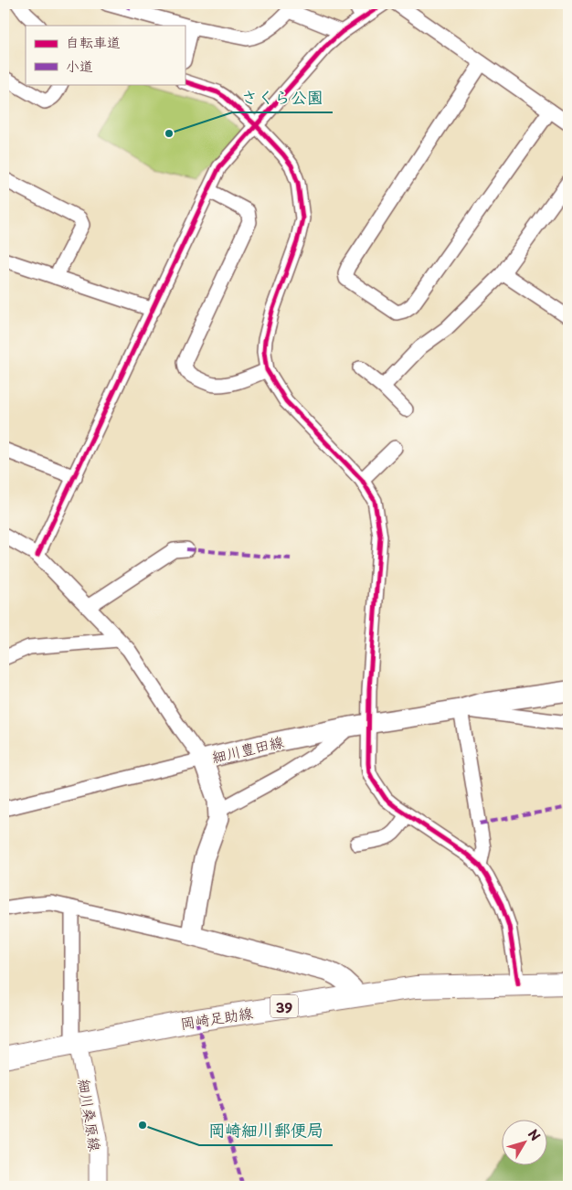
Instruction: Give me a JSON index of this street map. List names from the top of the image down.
{
  "streets": {
    "main road": ["細川豊田線", "39", "岡崎足助線"],
    "street": ["細川桑原線"]
  },
  "crossings": [
    ["岡崎足助線", "細川桑原線"]
  ],
  "places": ["さくら公園", "岡崎細川郵便局"],
  "legend": ["自転車道", "小道"],
  "north": "top right"
}
